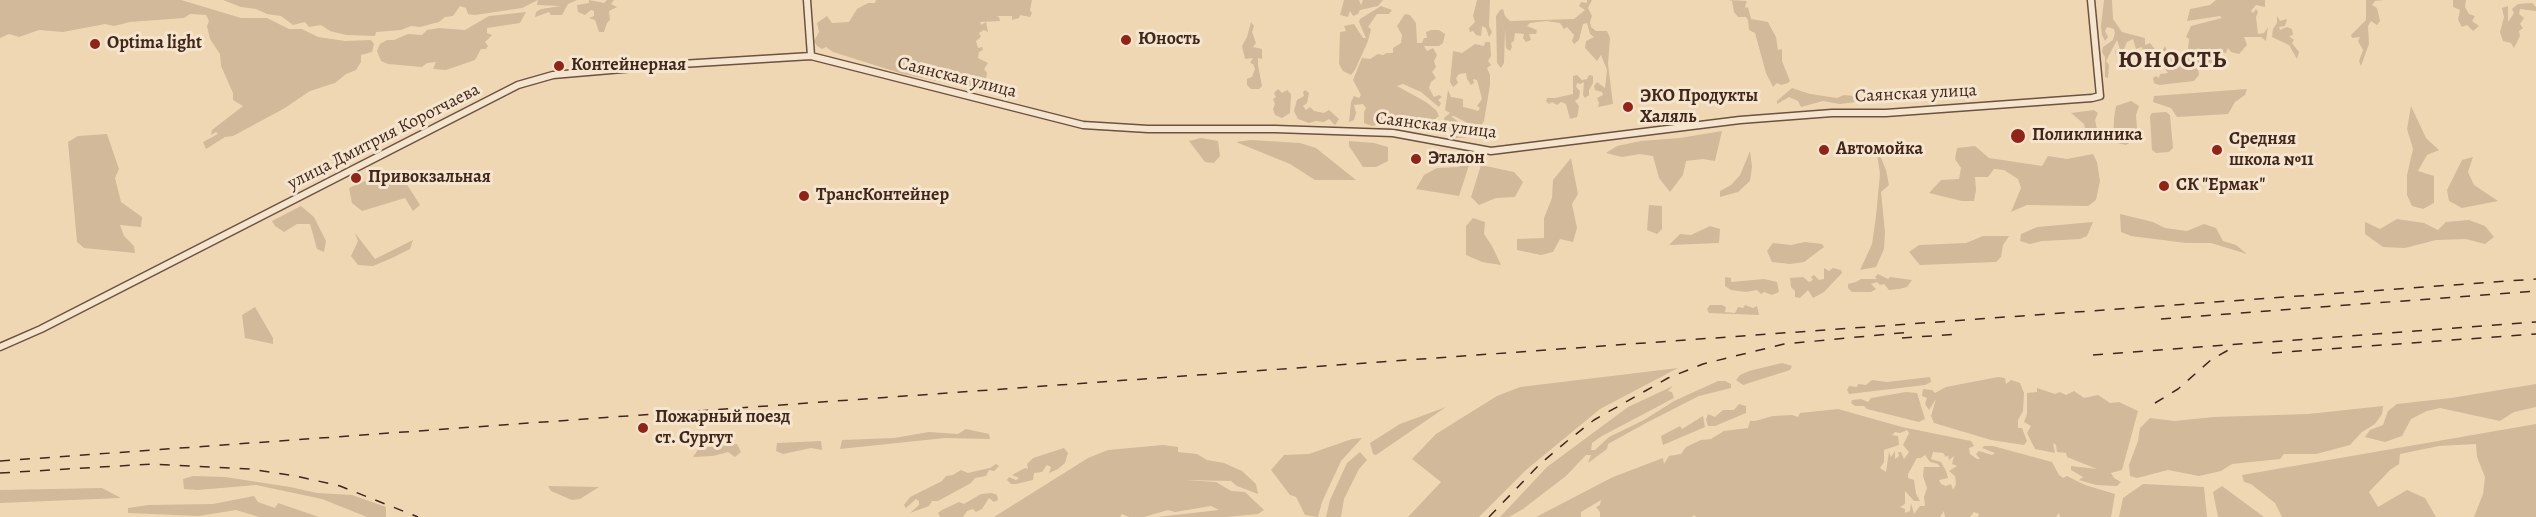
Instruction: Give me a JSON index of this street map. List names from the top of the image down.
{
  "streets": {
    "street": ["Саянская улица", "улица Дмитрия Коротчаева"]
  },
  "crossings": [
    ["Саянская улица", "улица Дмитрия Коротчаева"]
  ],
  "districts": ["ЮНОСТЬ"],
  "places": [
    "Юность",
    "Optima light",
    "Контейнерная",
    "ЭКО Продукты Халяль",
    "Поликлиника",
    "Автомойка",
    "Средняя школа №11",
    "Эталон",
    "Привокзальная",
    "СК \"Ермак\"",
    "ТрансКонтейнер",
    "Пожарный поезд ст. Сургут"
  ]
}
